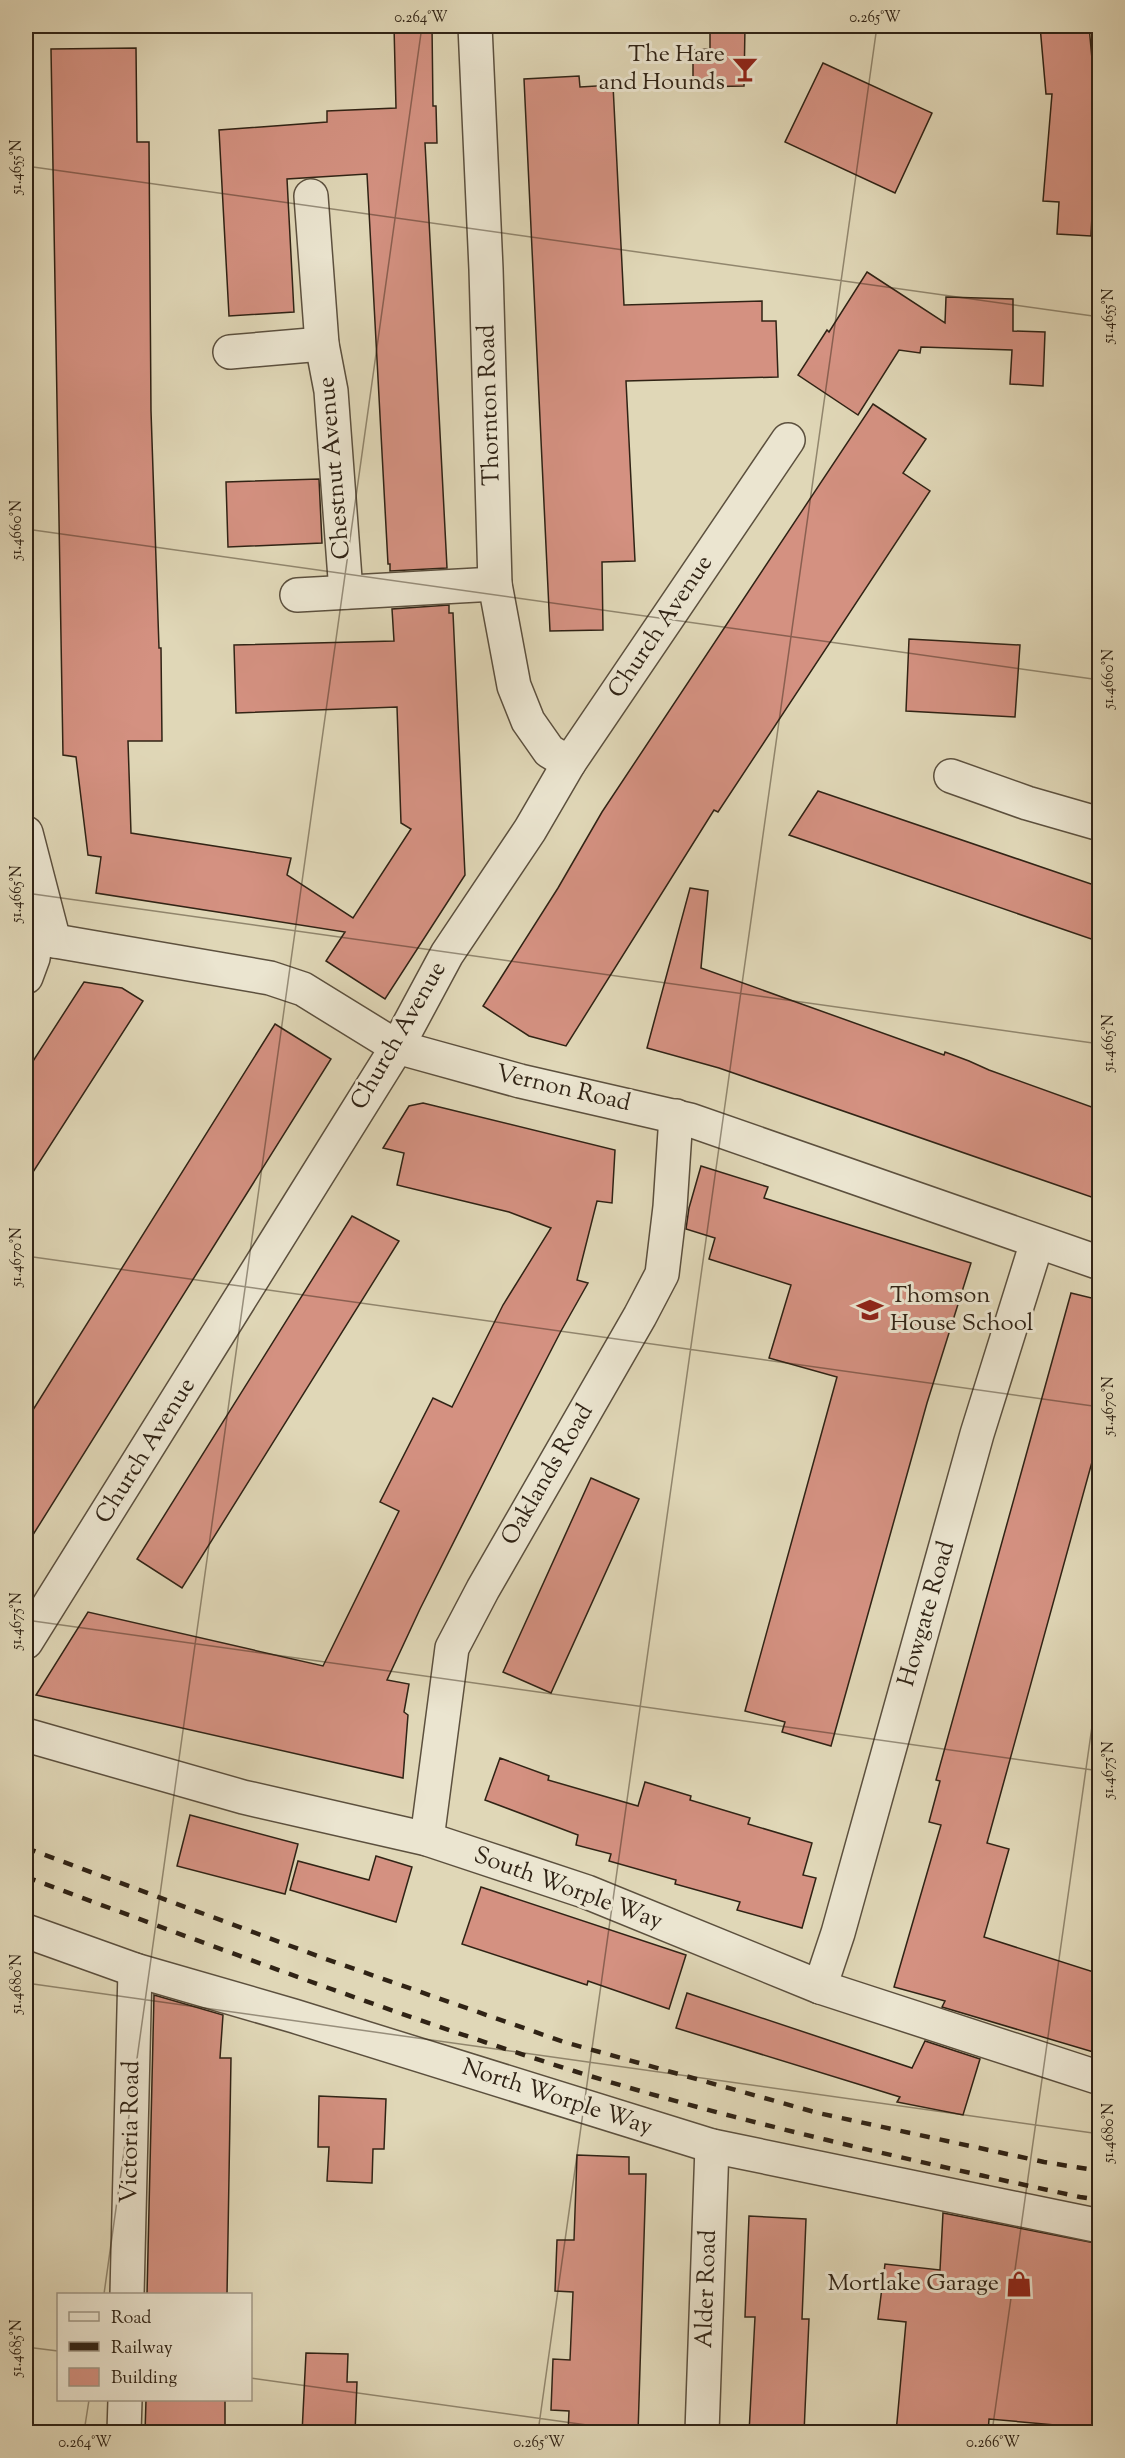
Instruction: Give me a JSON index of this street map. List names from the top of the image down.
{
  "streets": {
    "street": [
      "Thornton Road",
      "Chestnut Avenue",
      "Church Avenue",
      "Vernon Road",
      "Oaklands Road",
      "Howgate Road",
      "South Worple Way",
      "North Worple Way",
      "Victoria Road",
      "Alder Road"
    ]
  },
  "crossings": [
    ["Thornton Road", "Chestnut Avenue"],
    ["Thornton Road", "Church Avenue"],
    ["Church Avenue", "Vernon Road"],
    ["Vernon Road", "Oaklands Road"],
    ["Vernon Road", "Howgate Road"],
    ["Oaklands Road", "South Worple Way"],
    ["Howgate Road", "South Worple Way"],
    ["North Worple Way", "Victoria Road"],
    ["North Worple Way", "Alder Road"]
  ],
  "places": {
    "bar": ["The Hare and Hounds"],
    "school or university": ["Thomson House School"],
    "shop": ["Mortlake Garage"]
  },
  "legend": ["Road", "Railway", "Building"],
  "coordinates": [
    "0.264°W",
    "0.265°W",
    "51.4655°N",
    "51.4660°N",
    "51.4665°N",
    "51.4670°N",
    "51.4675°N",
    "51.4680°N",
    "51.4685°N",
    "0.266°W"
  ]
}
